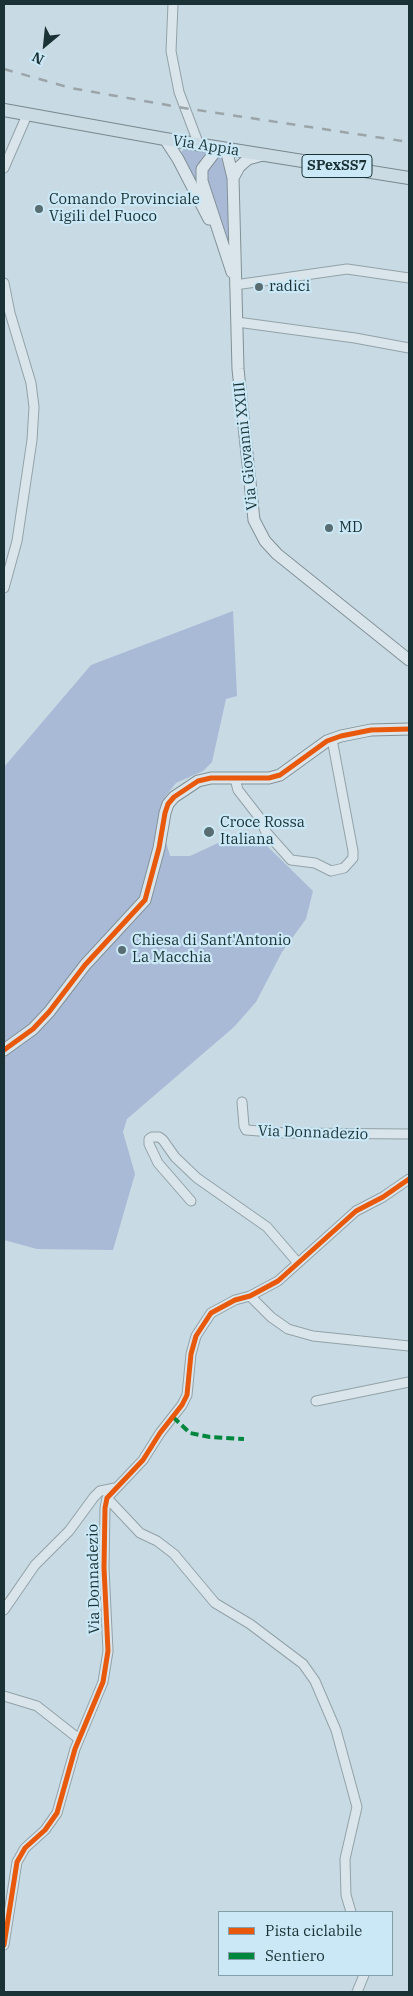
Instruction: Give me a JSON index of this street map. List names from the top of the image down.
{
  "streets": {
    "main road": ["Via Appia", "SPexSS7", "Via Giovanni XXIII"],
    "street": ["Via Donnadezio"]
  },
  "crossings": [
    ["Via Appia", "Via Giovanni XXIII"]
  ],
  "places": [
    "Comando Provinciale Vigili del Fuoco",
    "radici",
    "MD",
    "Croce Rossa Italiana",
    "Chiesa di Sant'Antonio La Macchia"
  ],
  "legend": ["Pista ciclabile", "Sentiero"],
  "north": "bottom left"
}
